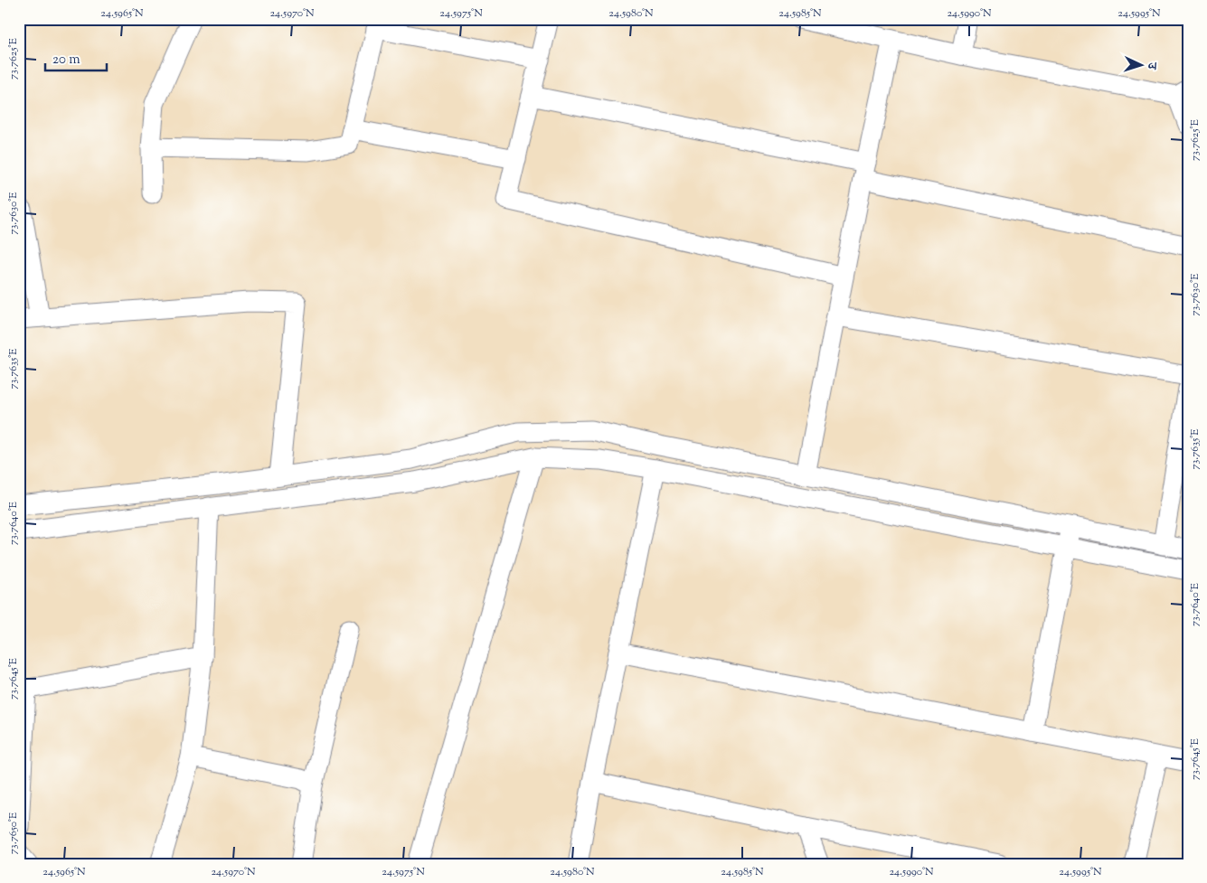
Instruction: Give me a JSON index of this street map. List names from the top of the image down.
{
  "scale_bar": "20 m",
  "north": "right",
  "coordinates": [
    "24.5965°N",
    "24.5970°N",
    "24.5975°N",
    "24.5980°N",
    "24.5985°N",
    "24.5990°N",
    "24.5995°N",
    "73.7625°E",
    "73.7630°E",
    "73.7635°E",
    "73.7640°E",
    "73.7645°E",
    "73.7650°E"
  ]
}
